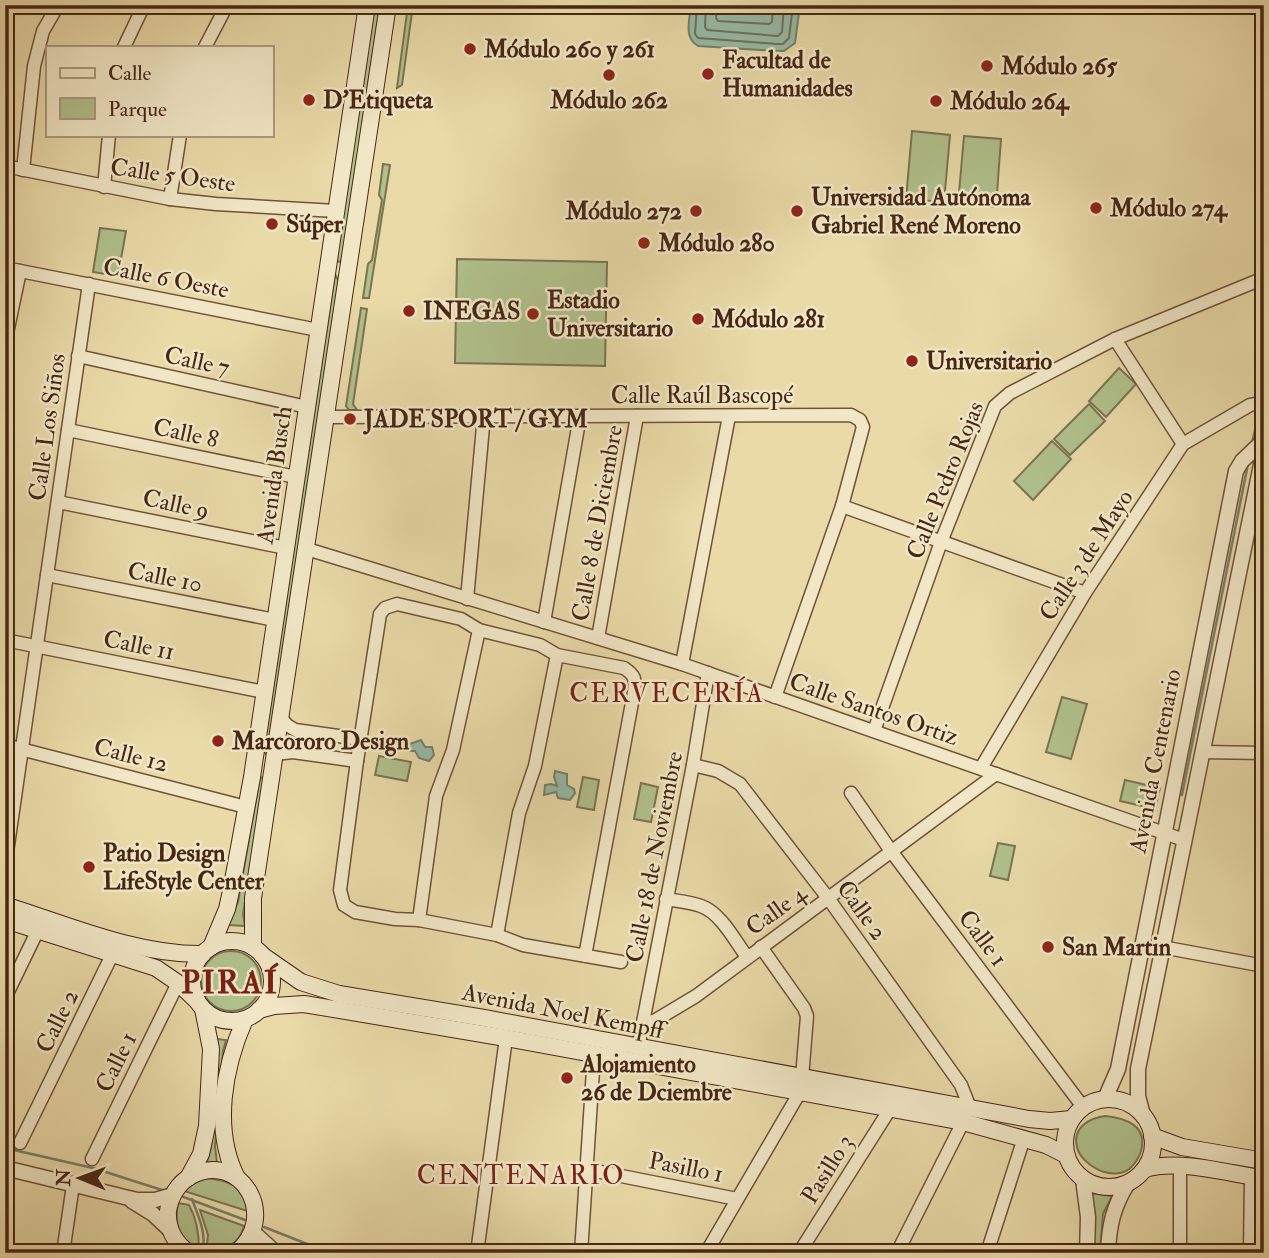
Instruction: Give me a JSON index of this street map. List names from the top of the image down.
{
  "streets": {
    "main road": ["Avenida Busch", "Avenida Noel Kempff"],
    "street": [
      "Calle 5 Oeste",
      "Calle 6 Oeste",
      "Calle 7",
      "Calle Raúl Bascopé",
      "Calle Los Siños",
      "Calle 8",
      "Calle Pedro Rojas",
      "Calle 9",
      "Calle 8 de Diciembre",
      "Calle 3 de Mayo",
      "Calle 10",
      "Calle 11",
      "Calle Santos Ortiz",
      "Calle 12",
      "Avenida Centenario",
      "Calle 18 de Noviembre",
      "Calle 4",
      "Calle 2",
      "Calle 1",
      "Pasillo 1",
      "Pasillo 3"
    ]
  },
  "crossings": [
    ["Calle 5 Oeste", "Avenida Busch"],
    ["Calle 6 Oeste", "Calle Los Siños"],
    ["Calle 6 Oeste", "Avenida Busch"],
    ["Calle 7", "Calle Los Siños"],
    ["Calle 7", "Avenida Busch"],
    ["Calle Raúl Bascopé", "Avenida Busch"],
    ["Calle Raúl Bascopé", "Calle 8 de Diciembre"],
    ["Calle Los Siños", "Calle 8"],
    ["Calle Los Siños", "Calle 9"],
    ["Calle Los Siños", "Calle 10"],
    ["Calle Los Siños", "Calle 11"],
    ["Calle Los Siños", "Calle 12"],
    ["Calle 8", "Avenida Busch"],
    ["Avenida Busch", "Calle 9"],
    ["Avenida Busch", "Calle 10"],
    ["Avenida Busch", "Calle 11"],
    ["Avenida Busch", "Calle Santos Ortiz"],
    ["Avenida Busch", "Calle 12"],
    ["Avenida Busch", "Avenida Noel Kempff"],
    ["Calle Pedro Rojas", "Calle Santos Ortiz"],
    ["Calle 8 de Diciembre", "Calle Santos Ortiz"],
    ["Calle 3 de Mayo", "Calle Santos Ortiz"],
    ["Calle Santos Ortiz", "Avenida Centenario"],
    ["Calle Santos Ortiz", "Calle 18 de Noviembre"],
    ["Calle Santos Ortiz", "Calle 4"],
    ["Avenida Centenario", "Calle 1"],
    ["Avenida Centenario", "Avenida Noel Kempff"],
    ["Calle 18 de Noviembre", "Calle 4"],
    ["Calle 18 de Noviembre", "Calle 2"],
    ["Calle 18 de Noviembre", "Avenida Noel Kempff"],
    ["Calle 4", "Calle 2"],
    ["Calle 4", "Calle 1"],
    ["Calle 2", "Avenida Noel Kempff"],
    ["Calle 1", "Avenida Noel Kempff"],
    ["Avenida Noel Kempff", "Pasillo 3"]
  ],
  "districts": ["CERVECERÍA", "PIRAÍ", "CENTENARIO"],
  "places": [
    "Módulo 260 y 261",
    "Módulo 265",
    "Facultad de Humanidades",
    "Módulo 262",
    "D'Etiqueta",
    "Módulo 264",
    "Módulo 274",
    "Módulo 272",
    "Universidad Autónoma Gabriel René Moreno",
    "Súper",
    "Módulo 280",
    "INEGAS",
    "Estadio Universitario",
    "Módulo 281",
    "Universitario",
    "JADE SPORT / GYM",
    "Marcororo Design",
    "Patio Design LifeStyle Center",
    "San Martin",
    "Alojamiento 26 de Dciembre"
  ],
  "legend": ["Calle", "Parque"],
  "north": "left"
}
